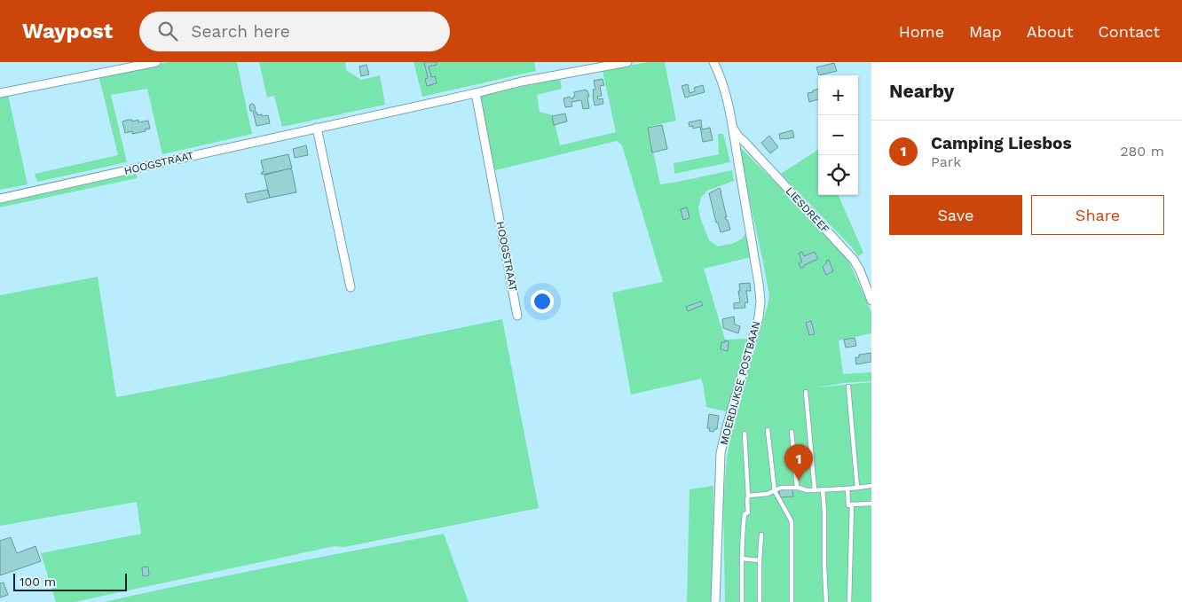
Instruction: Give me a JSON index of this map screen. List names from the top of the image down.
{
  "streets": {
    "street": ["HOOGSTRAAT", "LIESDREEF", "MOERDIJKSE POSTBAAN"]
  },
  "crossings": [
    ["LIESDREEF", "MOERDIJKSE POSTBAAN"]
  ],
  "scale_bar": "100 m",
  "page": {
    "header": "Waypost",
    "search": "Search here",
    "nav": [
      "Home",
      "Map",
      "About",
      "Contact"
    ],
    "heading": "Nearby",
    "map_buttons": ["+", "−"],
    "list": [
      {
        "mark": "1",
        "name": "Camping Liesbos",
        "note": "Park",
        "value": "280 m"
      }
    ],
    "buttons": ["Save", "Share"],
    "pins": "1",
    "scale": "100 m"
  }
}
